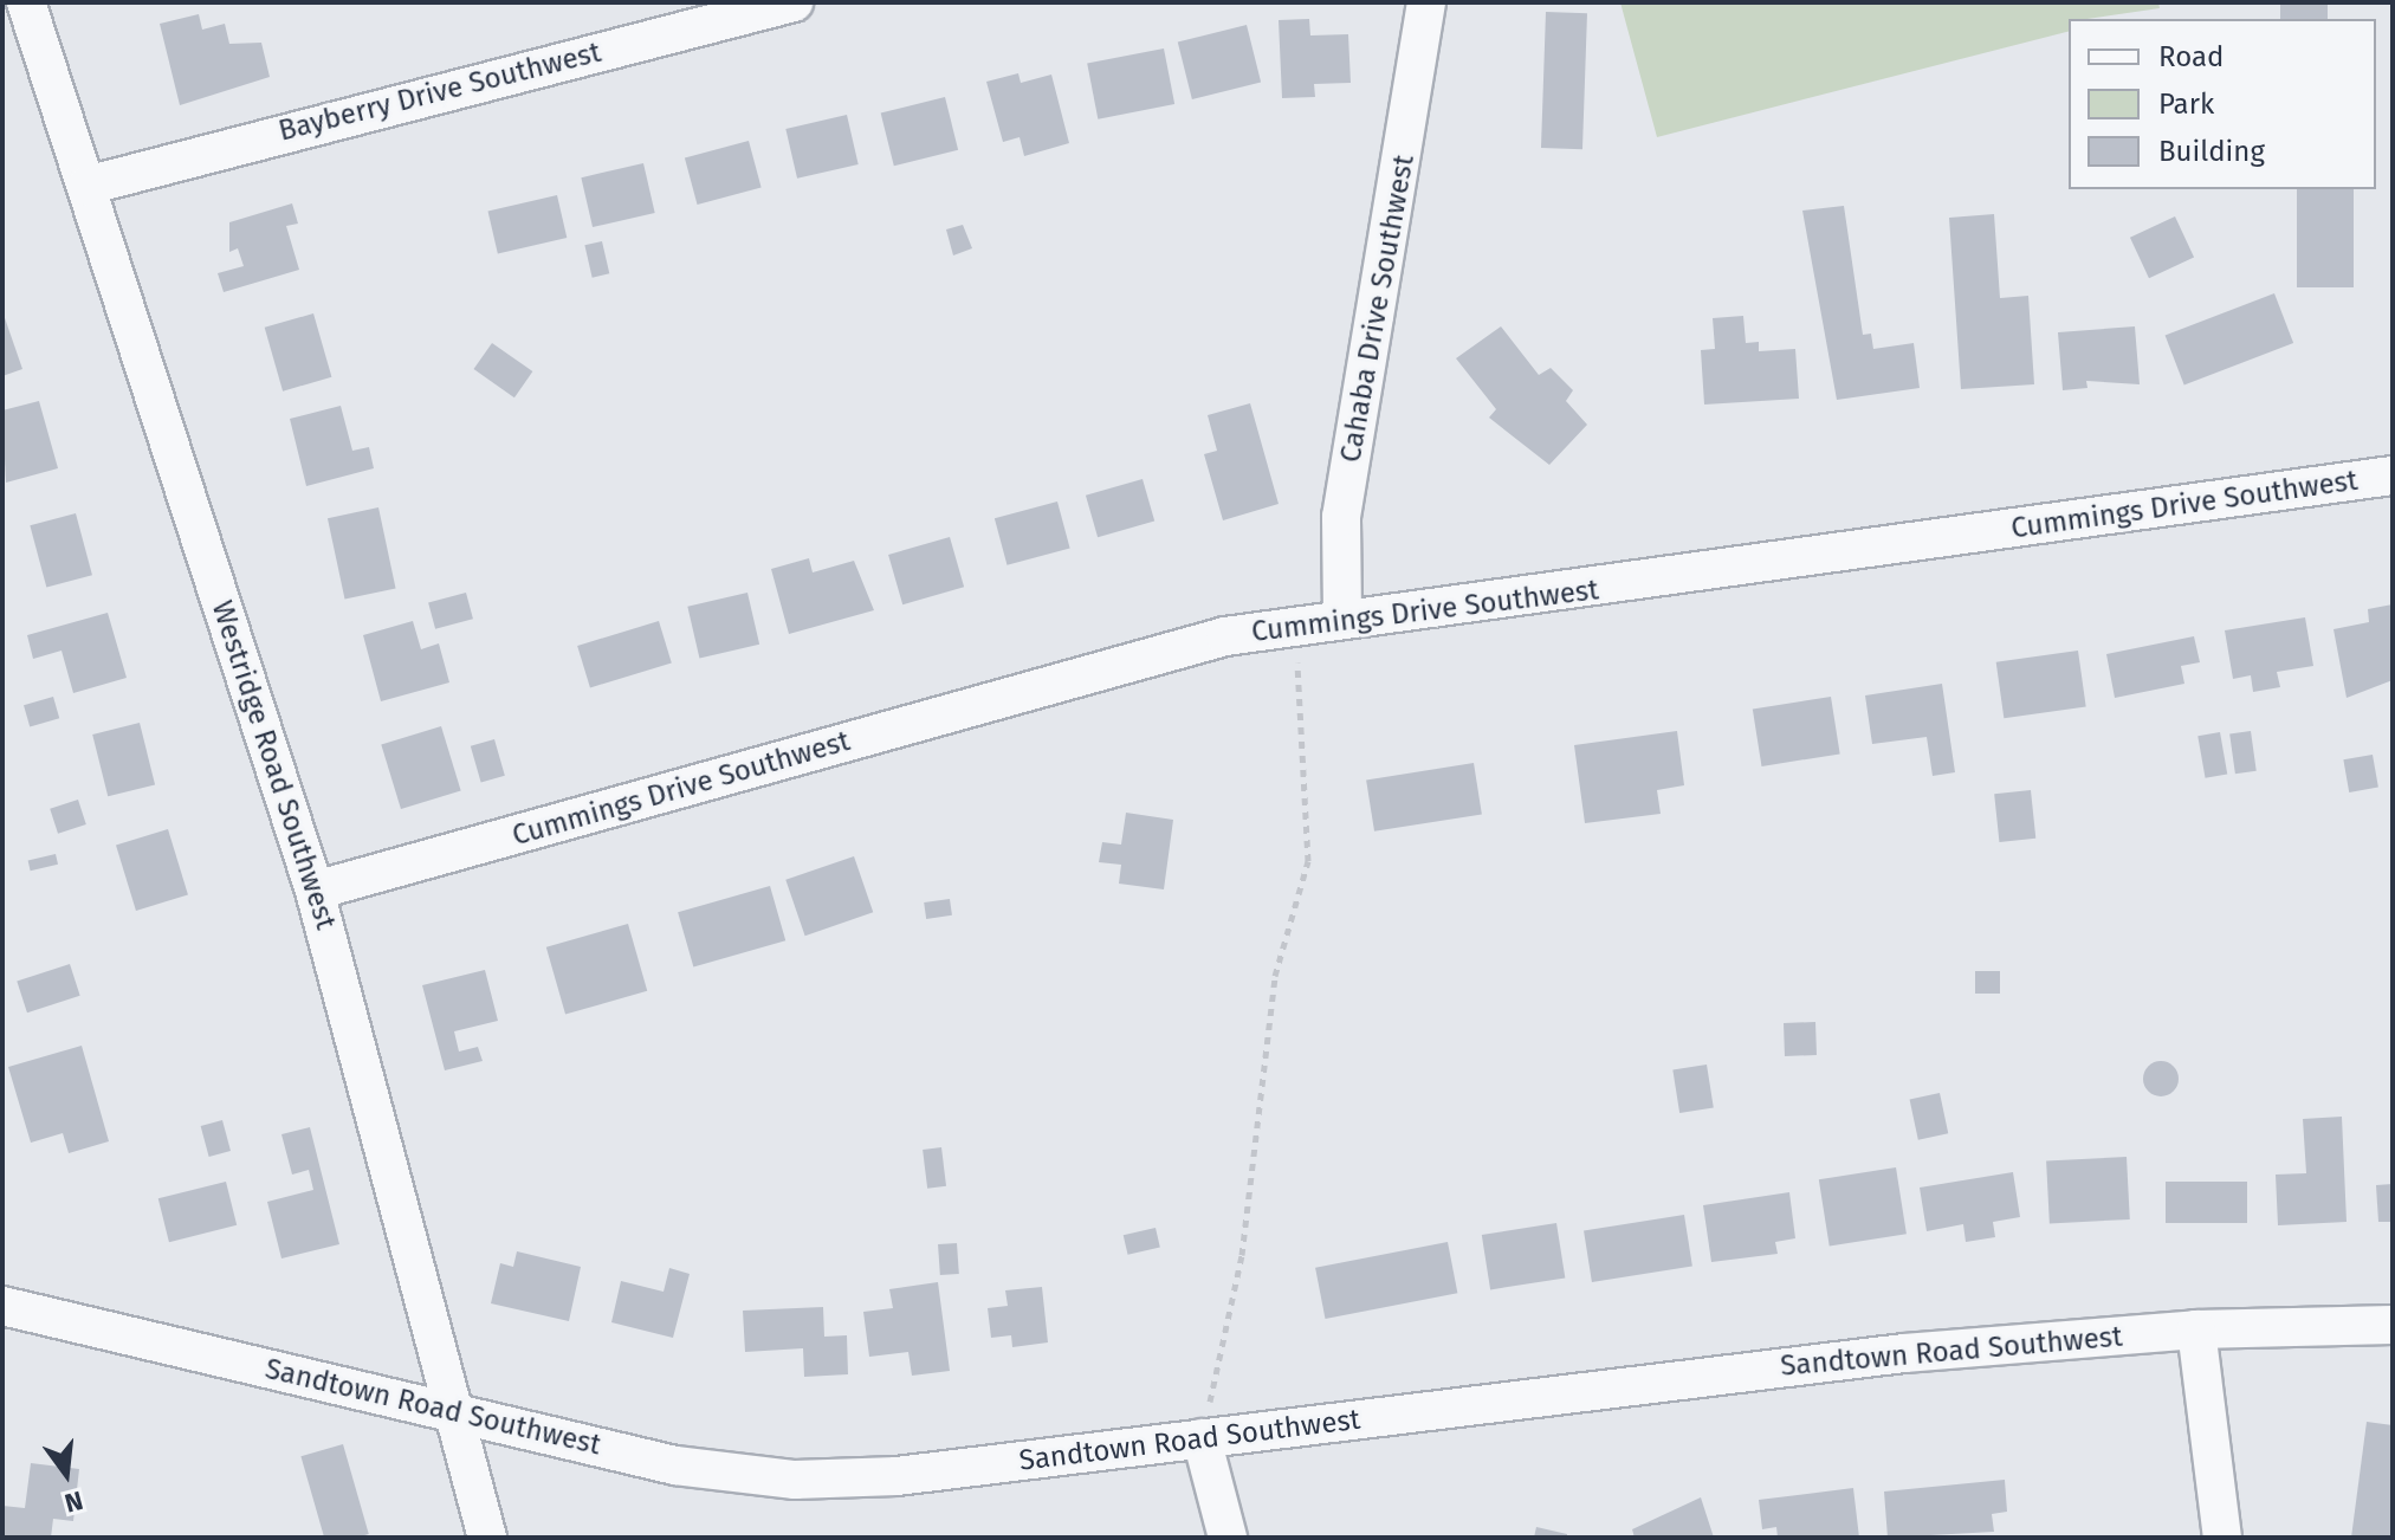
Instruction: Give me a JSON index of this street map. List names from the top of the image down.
{
  "streets": {
    "street": [
      "Bayberry Drive Southwest",
      "Cahaba Drive Southwest",
      "Cummings Drive Southwest",
      "Westridge Road Southwest",
      "Sandtown Road Southwest"
    ]
  },
  "crossings": [
    ["Bayberry Drive Southwest", "Westridge Road Southwest"],
    ["Cahaba Drive Southwest", "Cummings Drive Southwest"],
    ["Cummings Drive Southwest", "Westridge Road Southwest"],
    ["Westridge Road Southwest", "Sandtown Road Southwest"]
  ],
  "legend": ["Road", "Park", "Building"],
  "north": "bottom"
}
